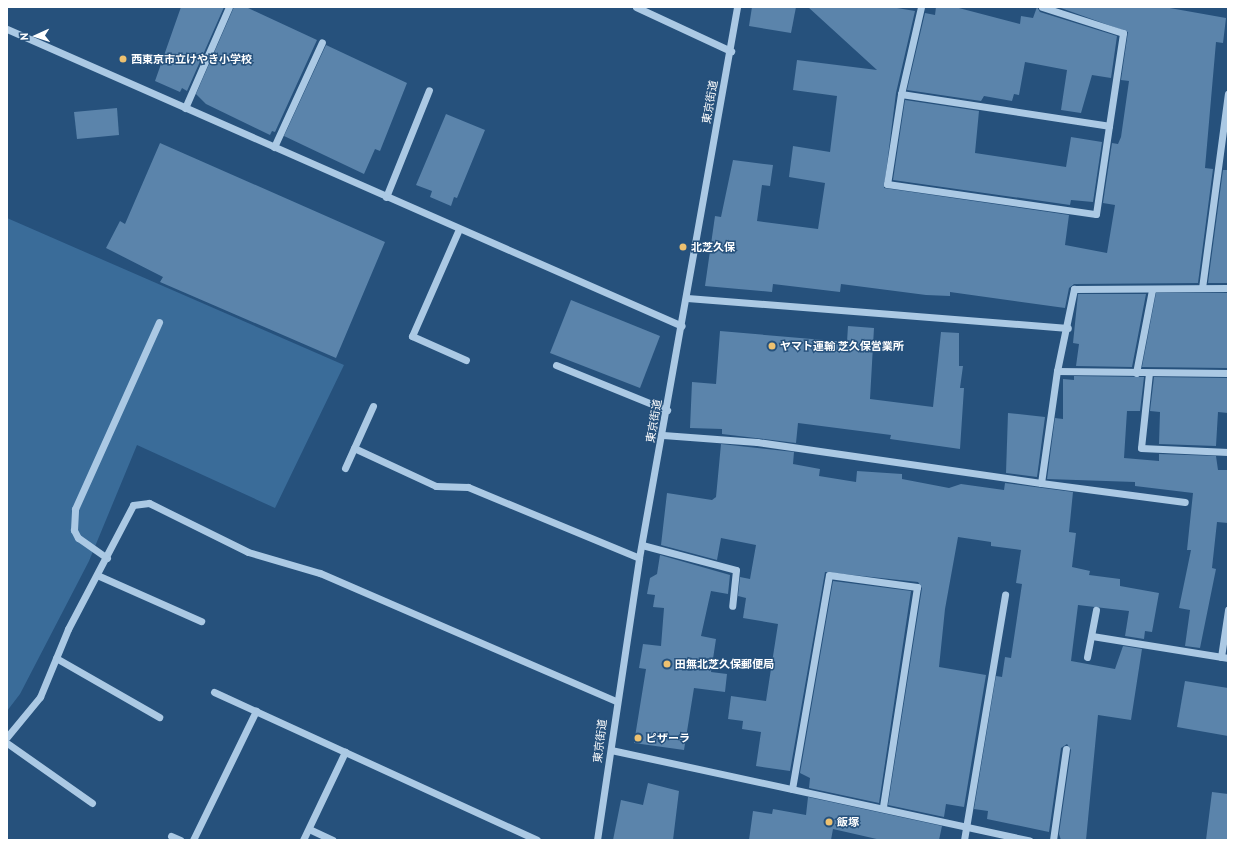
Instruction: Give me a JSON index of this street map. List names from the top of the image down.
{
  "streets": {
    "street": ["東京街道"]
  },
  "places": [
    "西東京市立けやき小学校",
    "北芝久保",
    "ヤマト運輸 芝久保営業所",
    "田無北芝久保郵便局",
    "ピザーラ",
    "飯塚"
  ],
  "north": "left"
}
